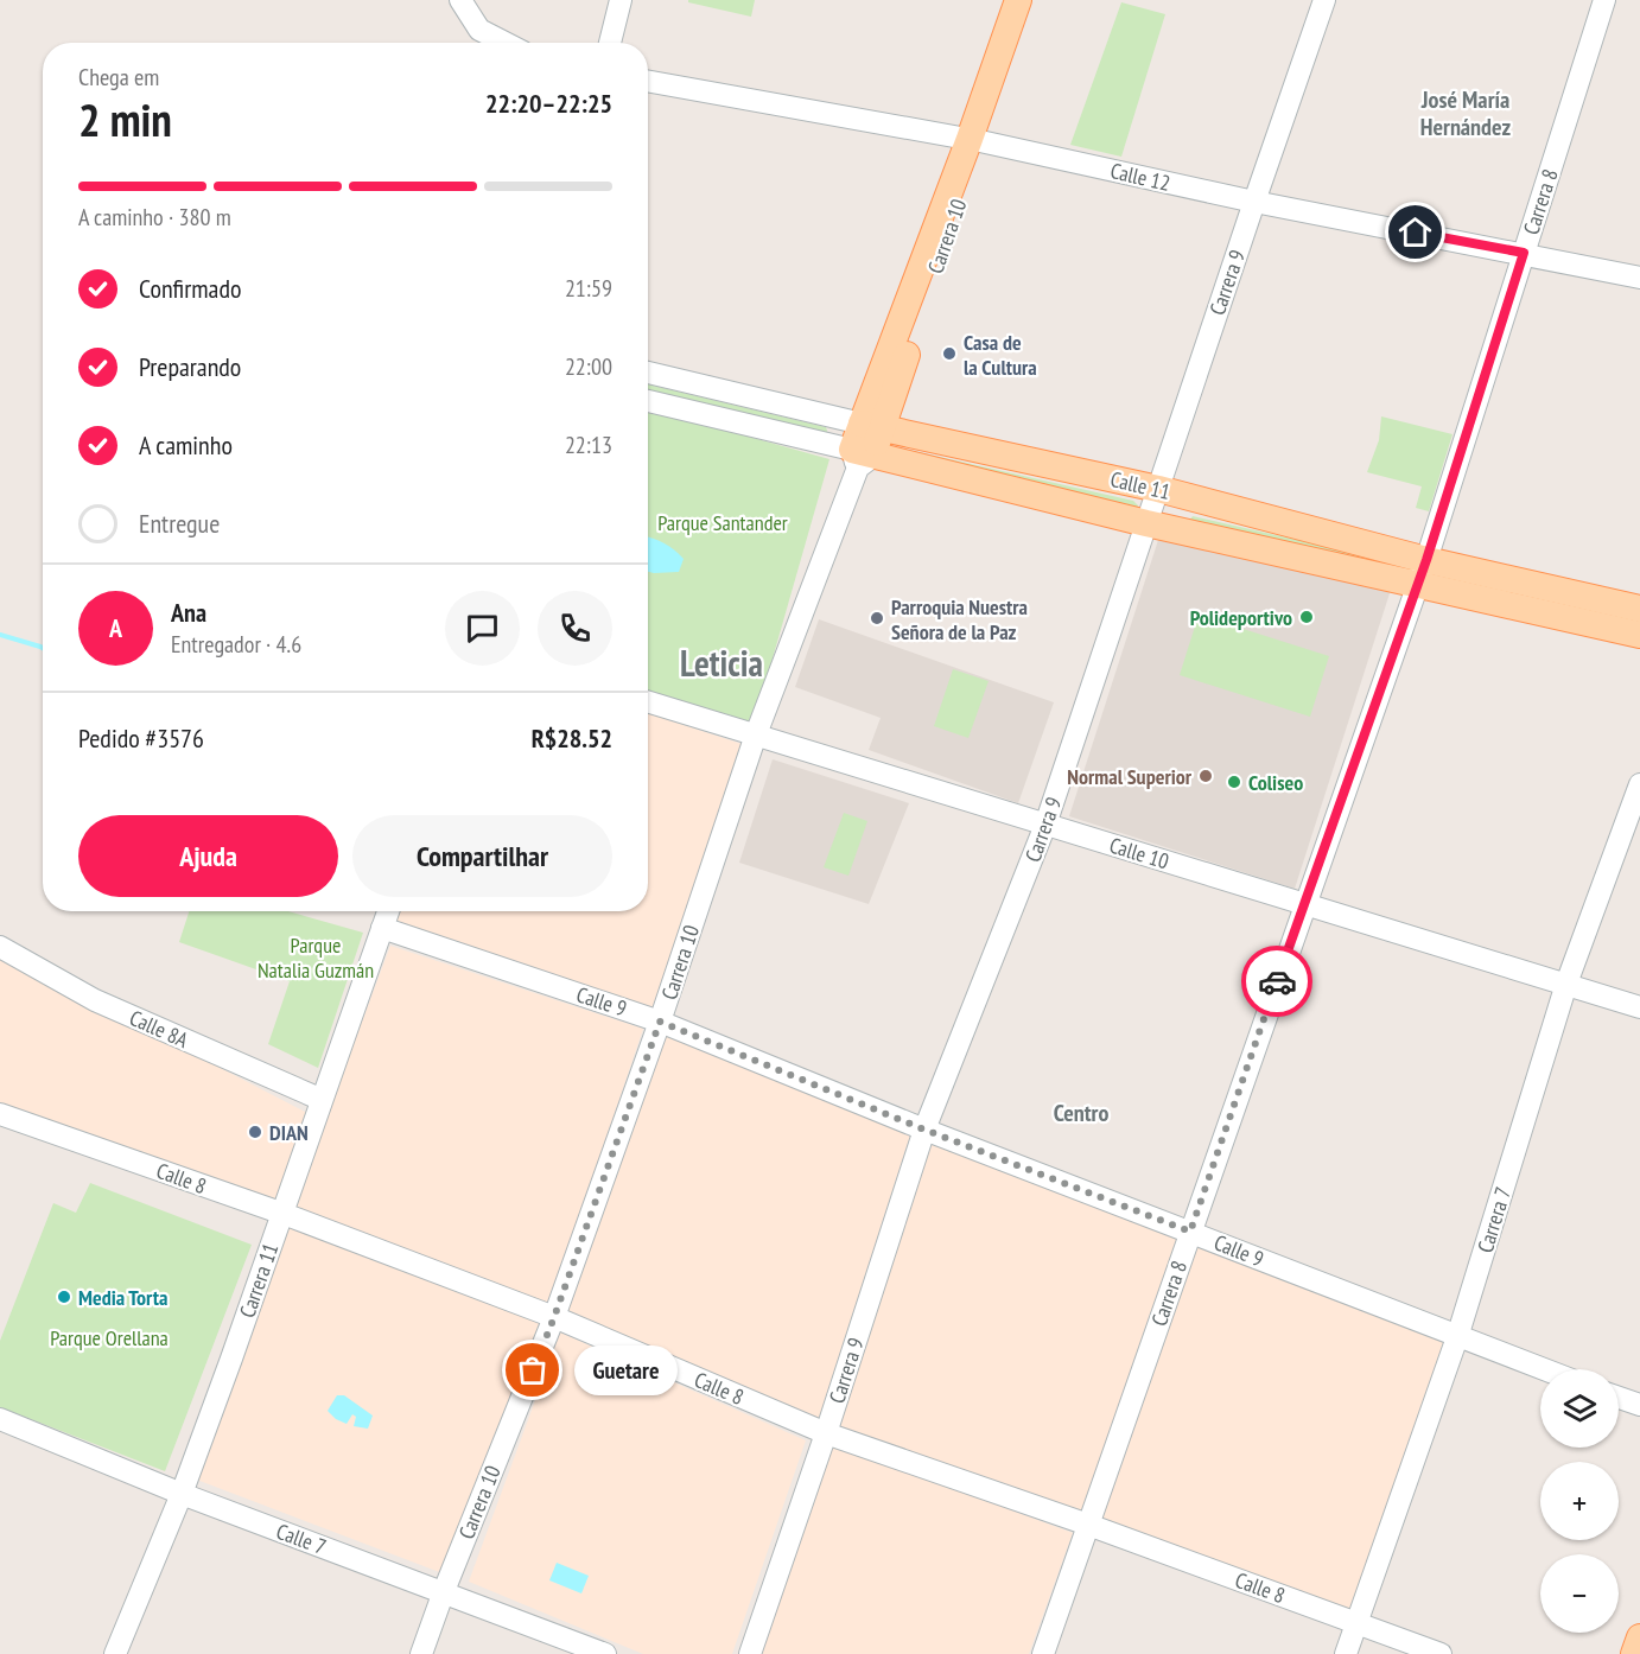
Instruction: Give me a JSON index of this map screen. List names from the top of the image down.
{
  "streets": {
    "main road": ["Carrera 10", "Calle 11"],
    "street": [
      "Calle 12",
      "Carrera 8",
      "Carrera 9",
      "Calle 10",
      "Calle 9",
      "Calle 8A",
      "Calle 8",
      "Carrera 7",
      "Carrera 11",
      "Calle 7"
    ]
  },
  "crossings": [
    ["Calle 12", "Carrera 8"],
    ["Calle 12", "Carrera 10"],
    ["Calle 12", "Carrera 9"],
    ["Carrera 8", "Calle 11"],
    ["Carrera 8", "Calle 10"],
    ["Carrera 8", "Calle 9"],
    ["Carrera 8", "Calle 8"],
    ["Carrera 10", "Calle 11"],
    ["Carrera 10", "Calle 10"],
    ["Carrera 10", "Calle 9"],
    ["Carrera 10", "Calle 8"],
    ["Carrera 10", "Calle 7"],
    ["Carrera 9", "Calle 11"],
    ["Carrera 9", "Calle 10"],
    ["Carrera 9", "Calle 9"],
    ["Carrera 9", "Calle 8"],
    ["Calle 10", "Carrera 7"],
    ["Calle 9", "Carrera 7"],
    ["Calle 9", "Carrera 11"],
    ["Calle 8A", "Carrera 11"],
    ["Calle 8", "Carrera 7"],
    ["Calle 8", "Carrera 11"],
    ["Carrera 11", "Calle 7"]
  ],
  "districts": ["José María Hernández", "Leticia", "Centro"],
  "parks": ["Parque Santander", "Parque Natalia Guzmán", "Parque Orellana"],
  "places": [
    "Casa de la Cultura",
    "Polideportivo",
    "Parroquia Nuestra Señora de la Paz",
    "Normal Superior",
    "Coliseo",
    "DIAN",
    "Media Torta",
    "Guetare"
  ],
  "page": {
    "heading": ["2 min", "Chega em", "22:20–22:25"],
    "panel": [
      "Ana",
      "Entregador · 4.6",
      "Pedido #3576",
      "R$28.52"
    ],
    "bar": "A caminho · 380 m",
    "list": [
      ["Confirmado", "21:59"],
      ["Preparando", "22:00"],
      ["A caminho", "22:13"],
      "Entregue"
    ],
    "round": "A",
    "buttons": ["Ajuda", "Compartilhar"],
    "bubble": "Guetare",
    "map_buttons": ["+", "−"]
  }
}
